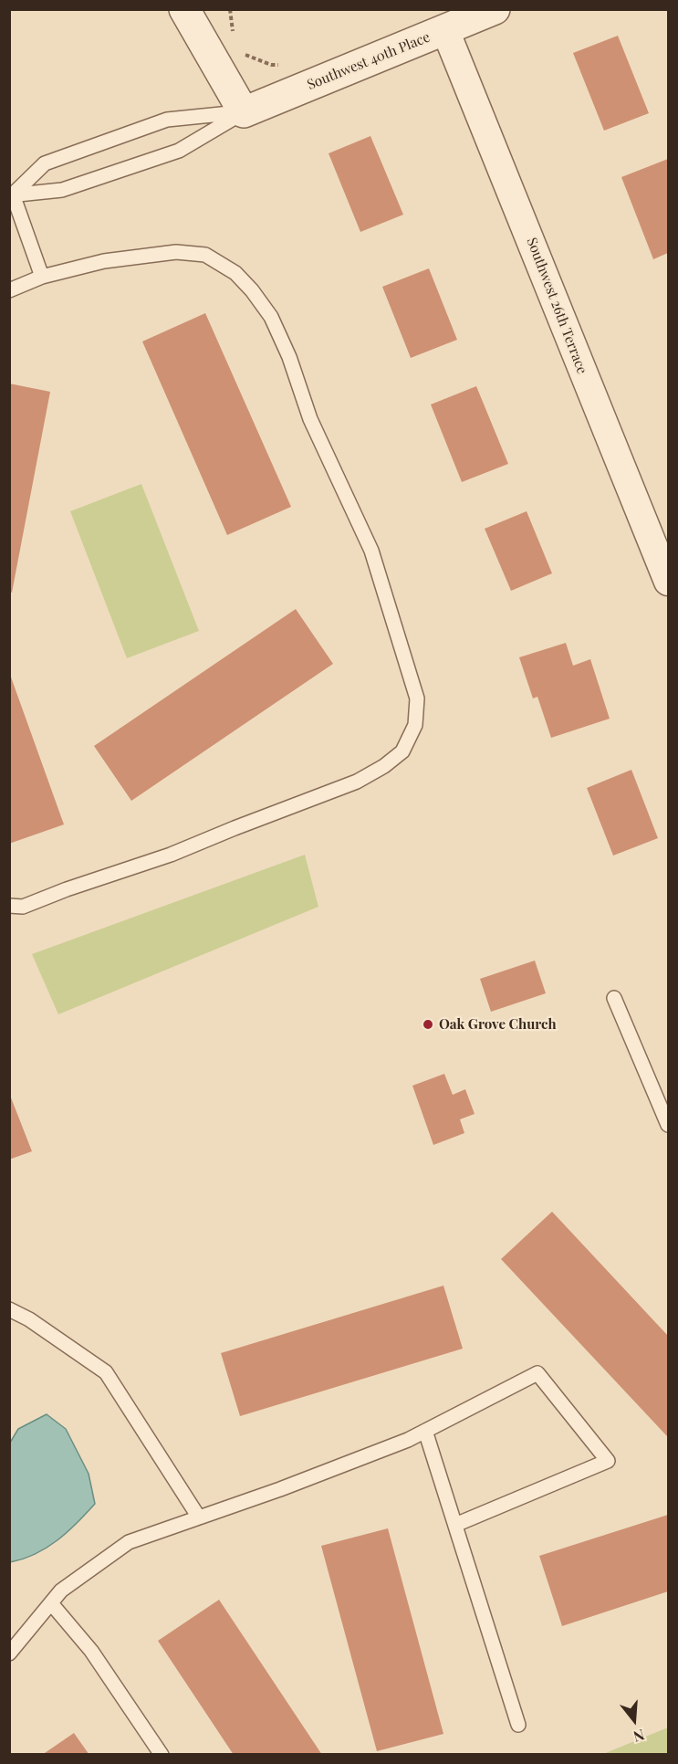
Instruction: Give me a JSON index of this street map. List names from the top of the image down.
{
  "streets": {
    "street": ["Southwest 40th Place", "Southwest 26th Terrace"]
  },
  "crossings": [
    ["Southwest 40th Place", "Southwest 26th Terrace"]
  ],
  "places": ["Oak Grove Church"],
  "north": "bottom"
}
